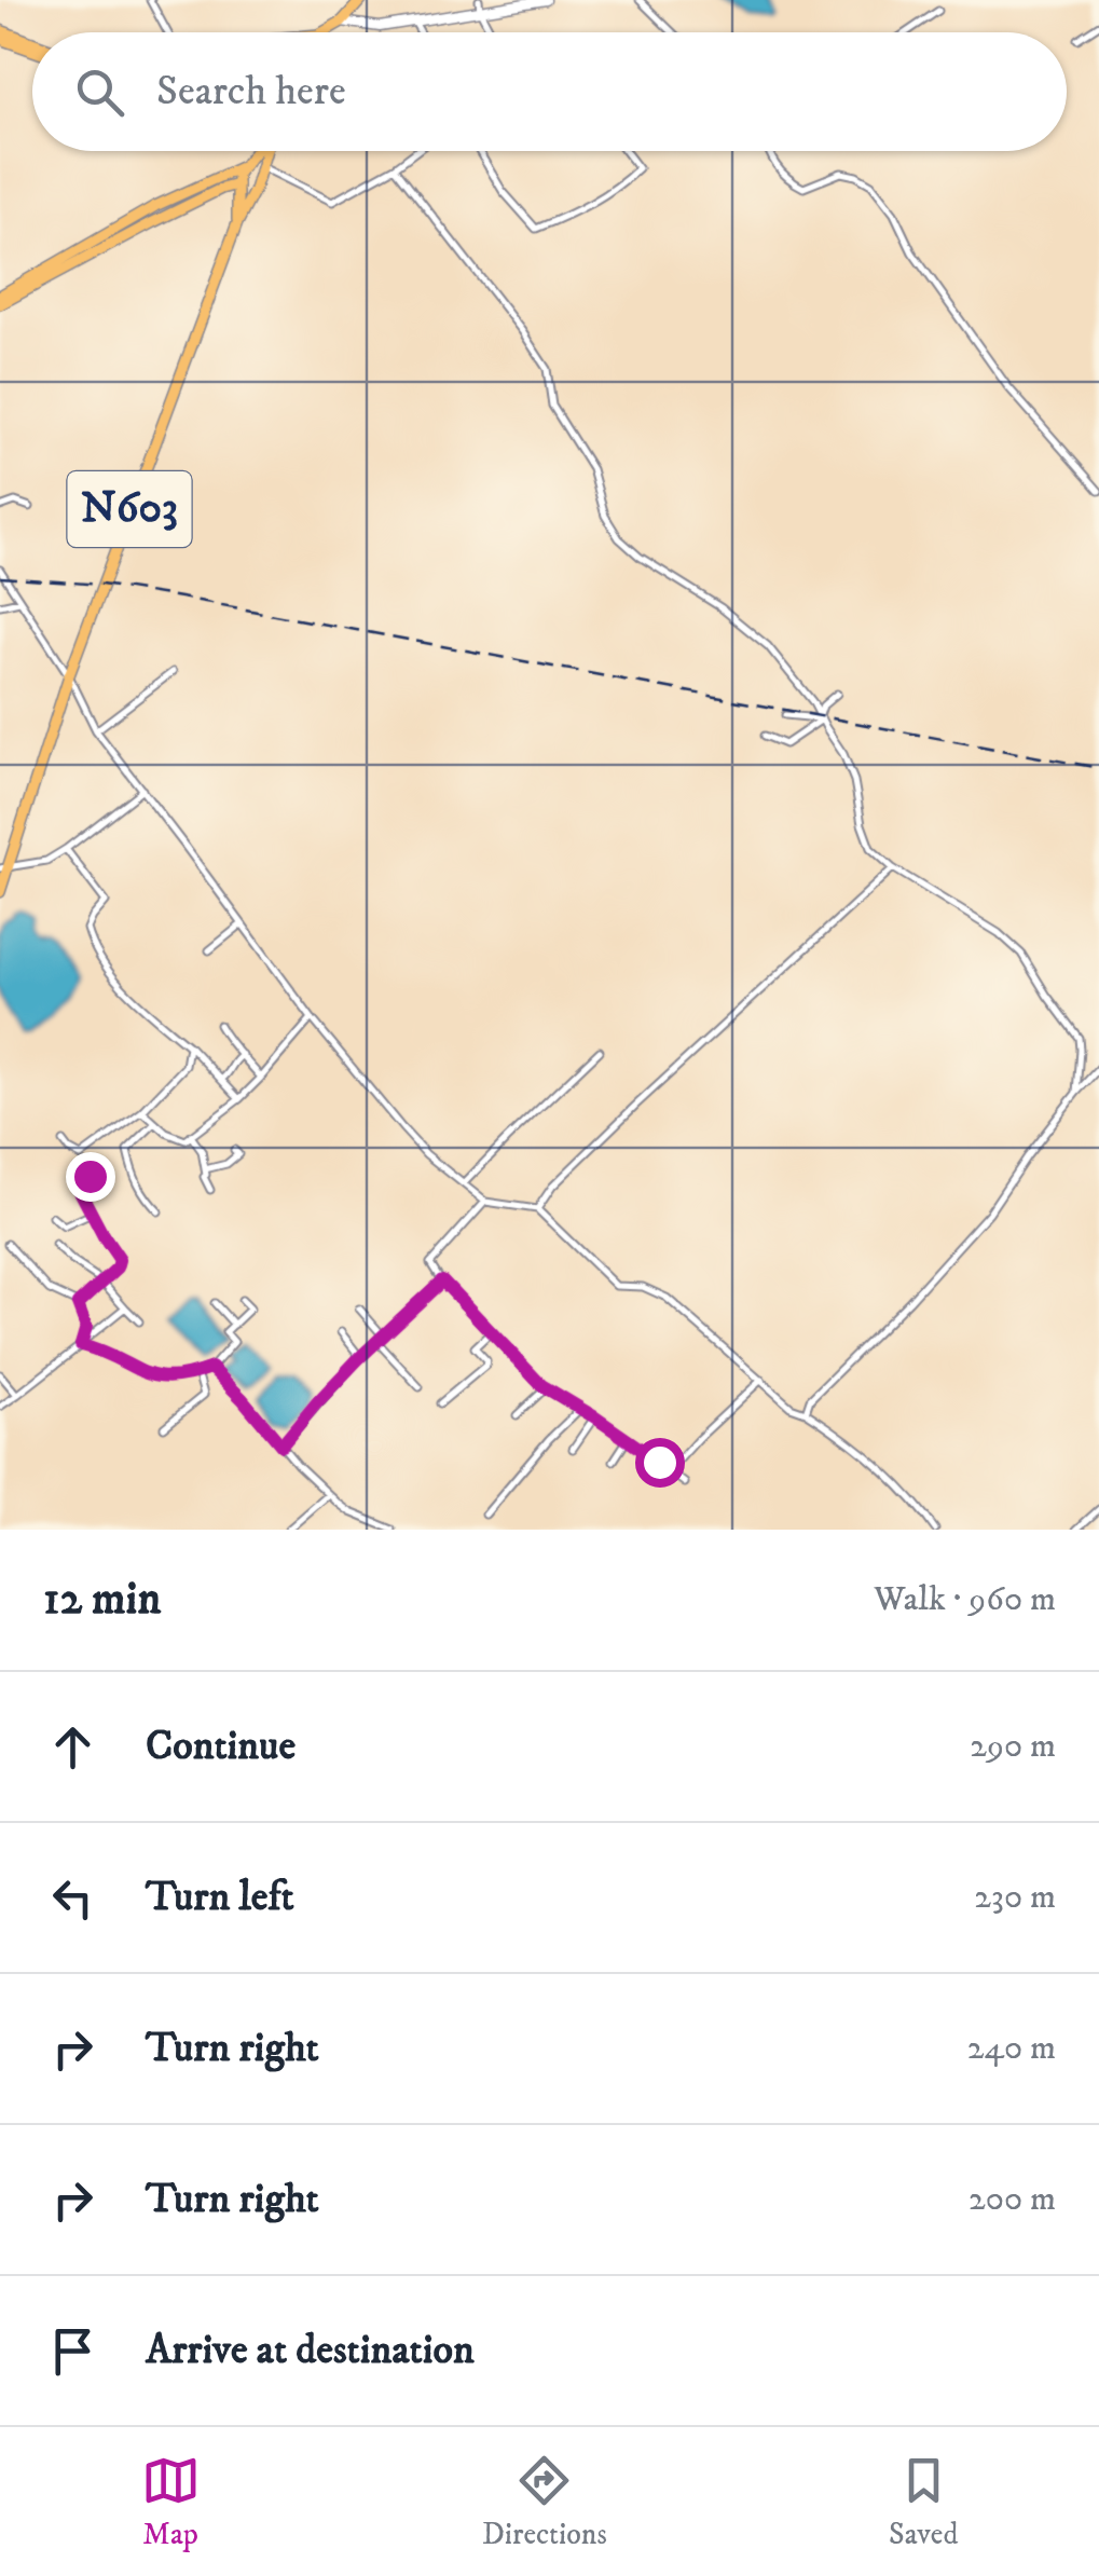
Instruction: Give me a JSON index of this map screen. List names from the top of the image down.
{
  "streets": {
    "main road": ["N603"]
  },
  "page": {
    "search": "Search here",
    "heading": ["12 min", "Walk · 960 m"],
    "list": [
      ["Continue", "290 m"],
      ["Turn left", "230 m"],
      ["Turn right", "240 m"],
      ["Turn right", "200 m"],
      "Arrive at destination"
    ],
    "nav": ["Map", "Directions", "Saved"]
  }
}
